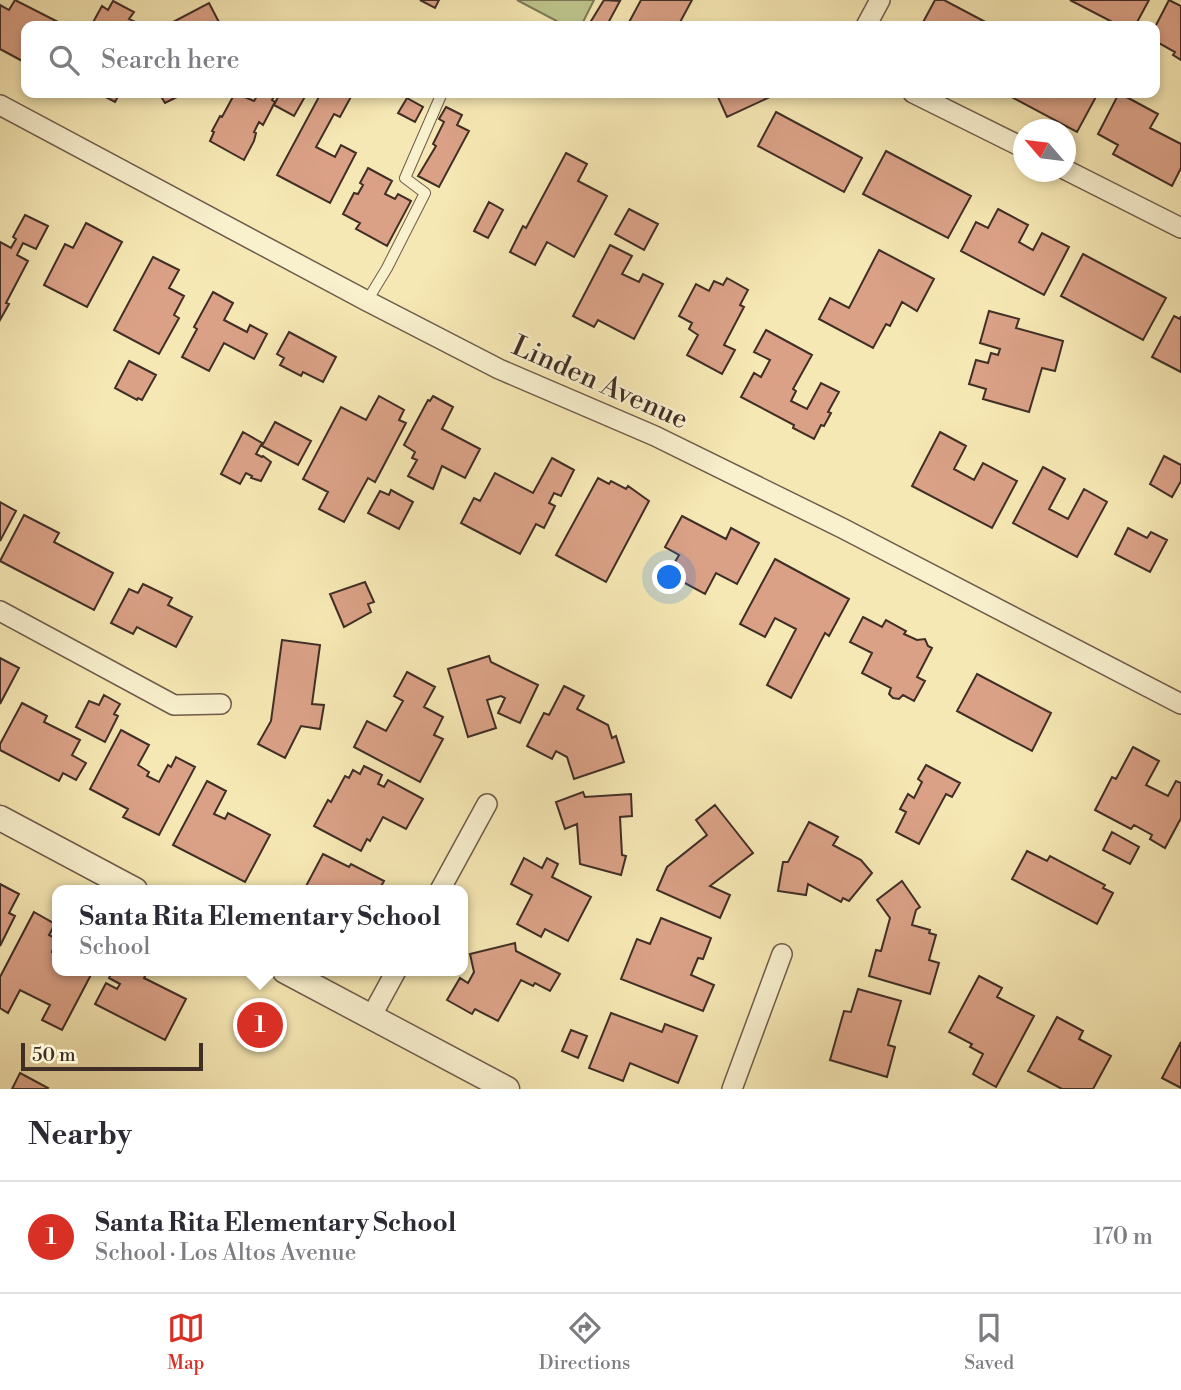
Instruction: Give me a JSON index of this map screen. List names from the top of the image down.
{
  "streets": {
    "street": ["Linden Avenue"]
  },
  "scale_bar": "50 m",
  "north": "top left",
  "page": {
    "search": "Search here",
    "popup": ["Santa Rita Elementary School", "School"],
    "pins": "1",
    "scale": "50 m",
    "heading": "Nearby",
    "list": [
      {
        "mark": "1",
        "name": "Santa Rita Elementary School",
        "note": "School · Los Altos Avenue",
        "value": "170 m"
      }
    ],
    "nav": ["Map", "Directions", "Saved"]
  }
}
